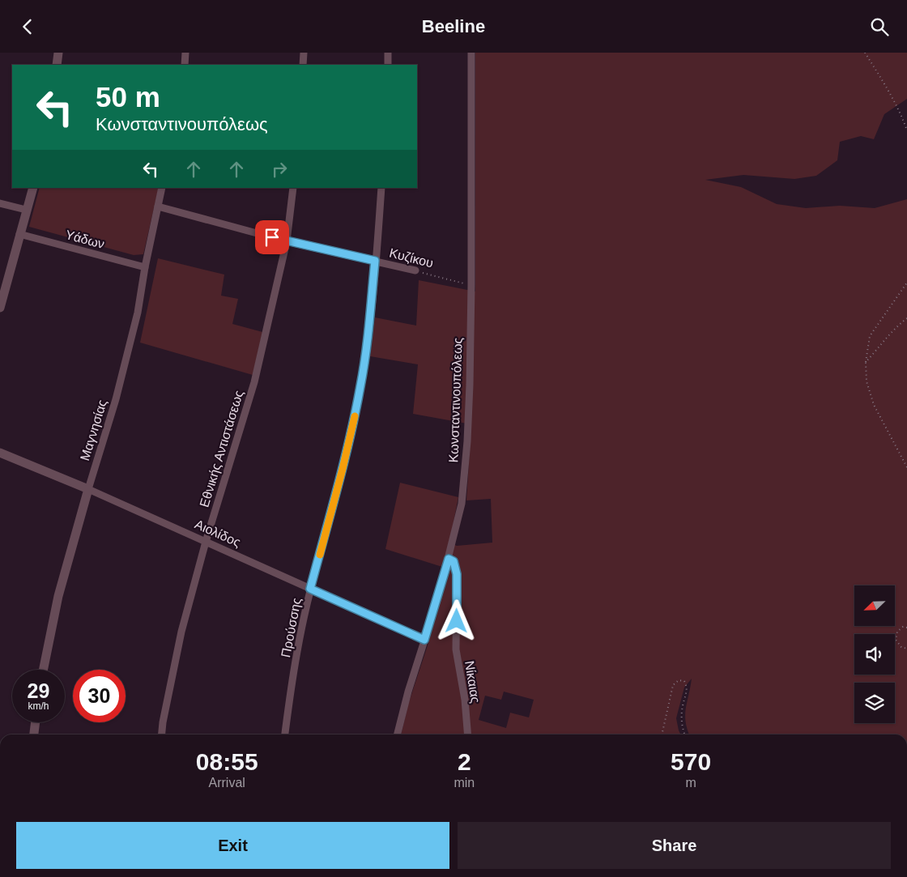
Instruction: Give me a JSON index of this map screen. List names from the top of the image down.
{
  "streets": {
    "street": [
      "Υάδων",
      "Κυζίκου",
      "Κωνσταντινουπόλεως",
      "Μαγνησίας",
      "Εθνικής Αντιστάσεως",
      "Αιολίδος",
      "Προύσσης",
      "Νίκαιας"
    ]
  },
  "crossings": [
    ["Υάδων", "Μαγνησίας"],
    ["Κυζίκου", "Κωνσταντινουπόλεως"],
    ["Κυζίκου", "Μαγνησίας"],
    ["Κυζίκου", "Εθνικής Αντιστάσεως"],
    ["Κυζίκου", "Προύσσης"],
    ["Κωνσταντινουπόλεως", "Αιολίδος"],
    ["Κωνσταντινουπόλεως", "Νίκαιας"],
    ["Μαγνησίας", "Αιολίδος"],
    ["Εθνικής Αντιστάσεως", "Αιολίδος"],
    ["Αιολίδος", "Προύσσης"]
  ],
  "north": "bottom left",
  "page": {
    "header": "Beeline",
    "turn": ["50 m", "Κωνσταντινουπόλεως"],
    "speed": "29 km/h",
    "limit": "30",
    "eta": [
      "08:55",
      "Arrival",
      "2",
      "min",
      "570",
      "m"
    ],
    "buttons": ["Exit", "Share"]
  }
}
